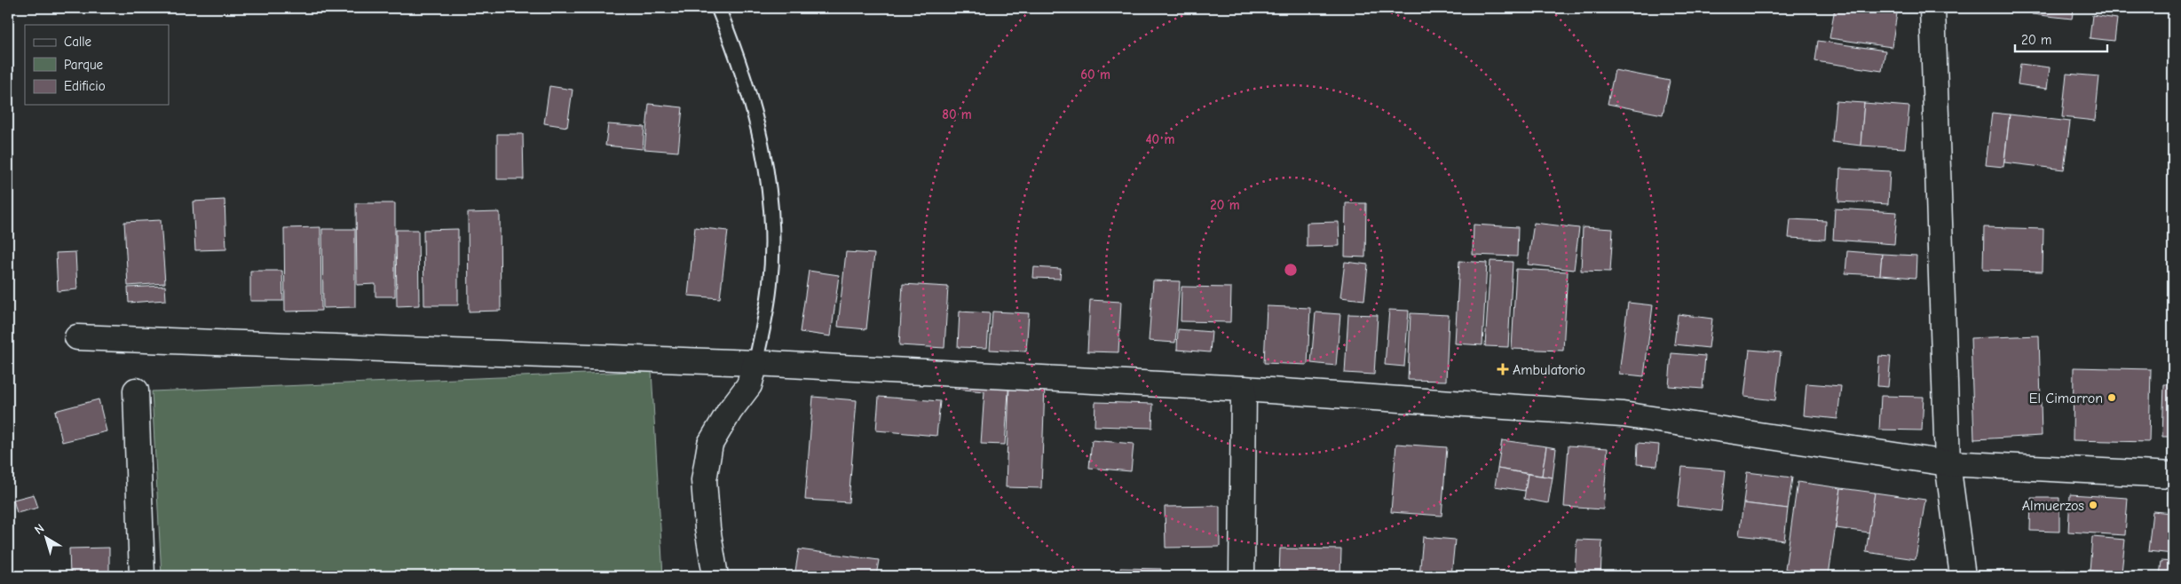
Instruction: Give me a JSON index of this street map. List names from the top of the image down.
{
  "places": {
    "health": ["Ambulatorio"],
    "other": ["El Cimarron", "Almuerzos"]
  },
  "legend": ["Calle", "Parque", "Edificio"],
  "scale_bar": "20 m",
  "north": "top left",
  "rings": [
    "60 m",
    "80 m",
    "40 m",
    "20 m"
  ]
}
